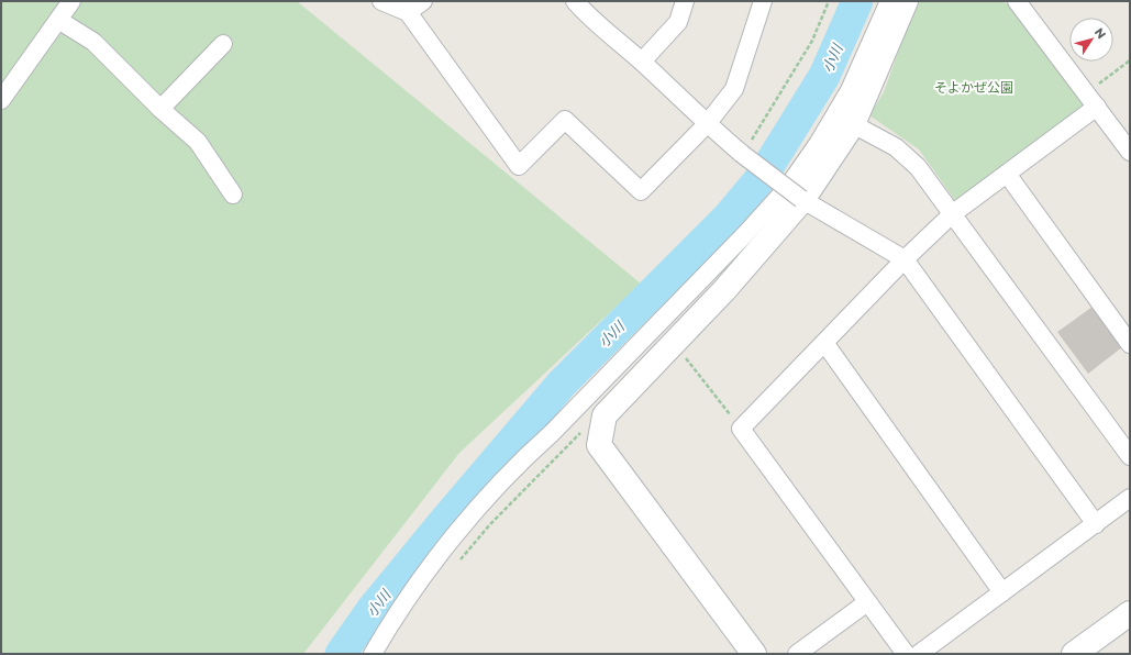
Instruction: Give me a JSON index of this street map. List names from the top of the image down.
{
  "water": ["小川"],
  "parks": ["そよかぜ公園"],
  "north": "top right"
}
